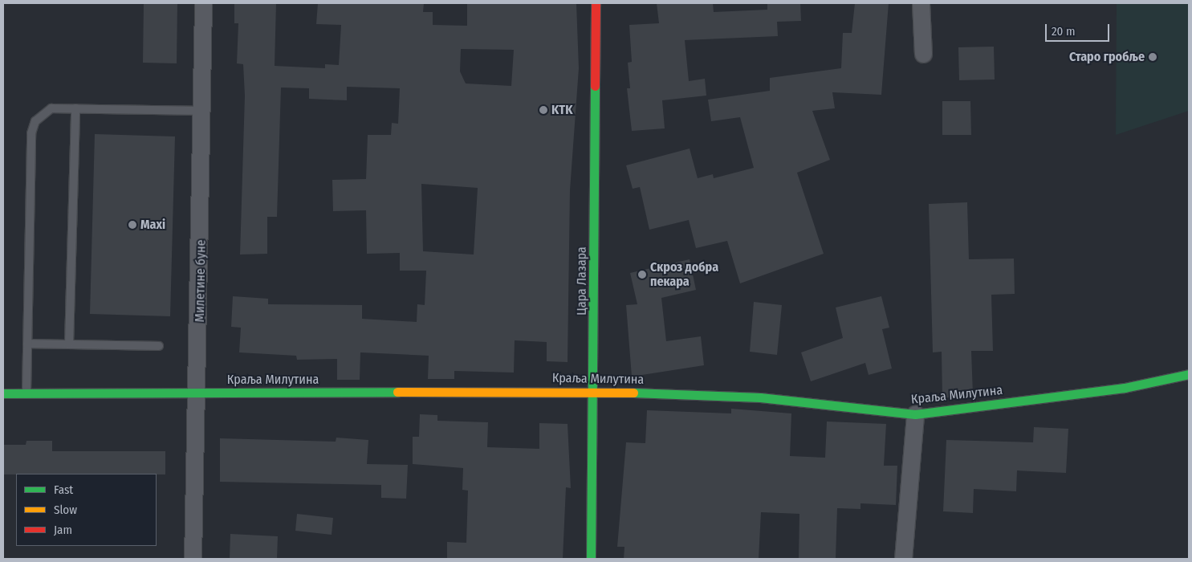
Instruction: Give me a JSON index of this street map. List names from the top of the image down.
{
  "streets": {
    "street": ["Милетине буне", "Цара Лазара", "Краља Милутина"]
  },
  "crossings": [
    ["Милетине буне", "Краља Милутина"],
    ["Цара Лазара", "Краља Милутина"]
  ],
  "places": [
    "Старо гробље",
    "KTK",
    "Maxi",
    "Скроз добра пекара"
  ],
  "legend": ["Fast", "Slow", "Jam"],
  "scale_bar": "20 m"
}
